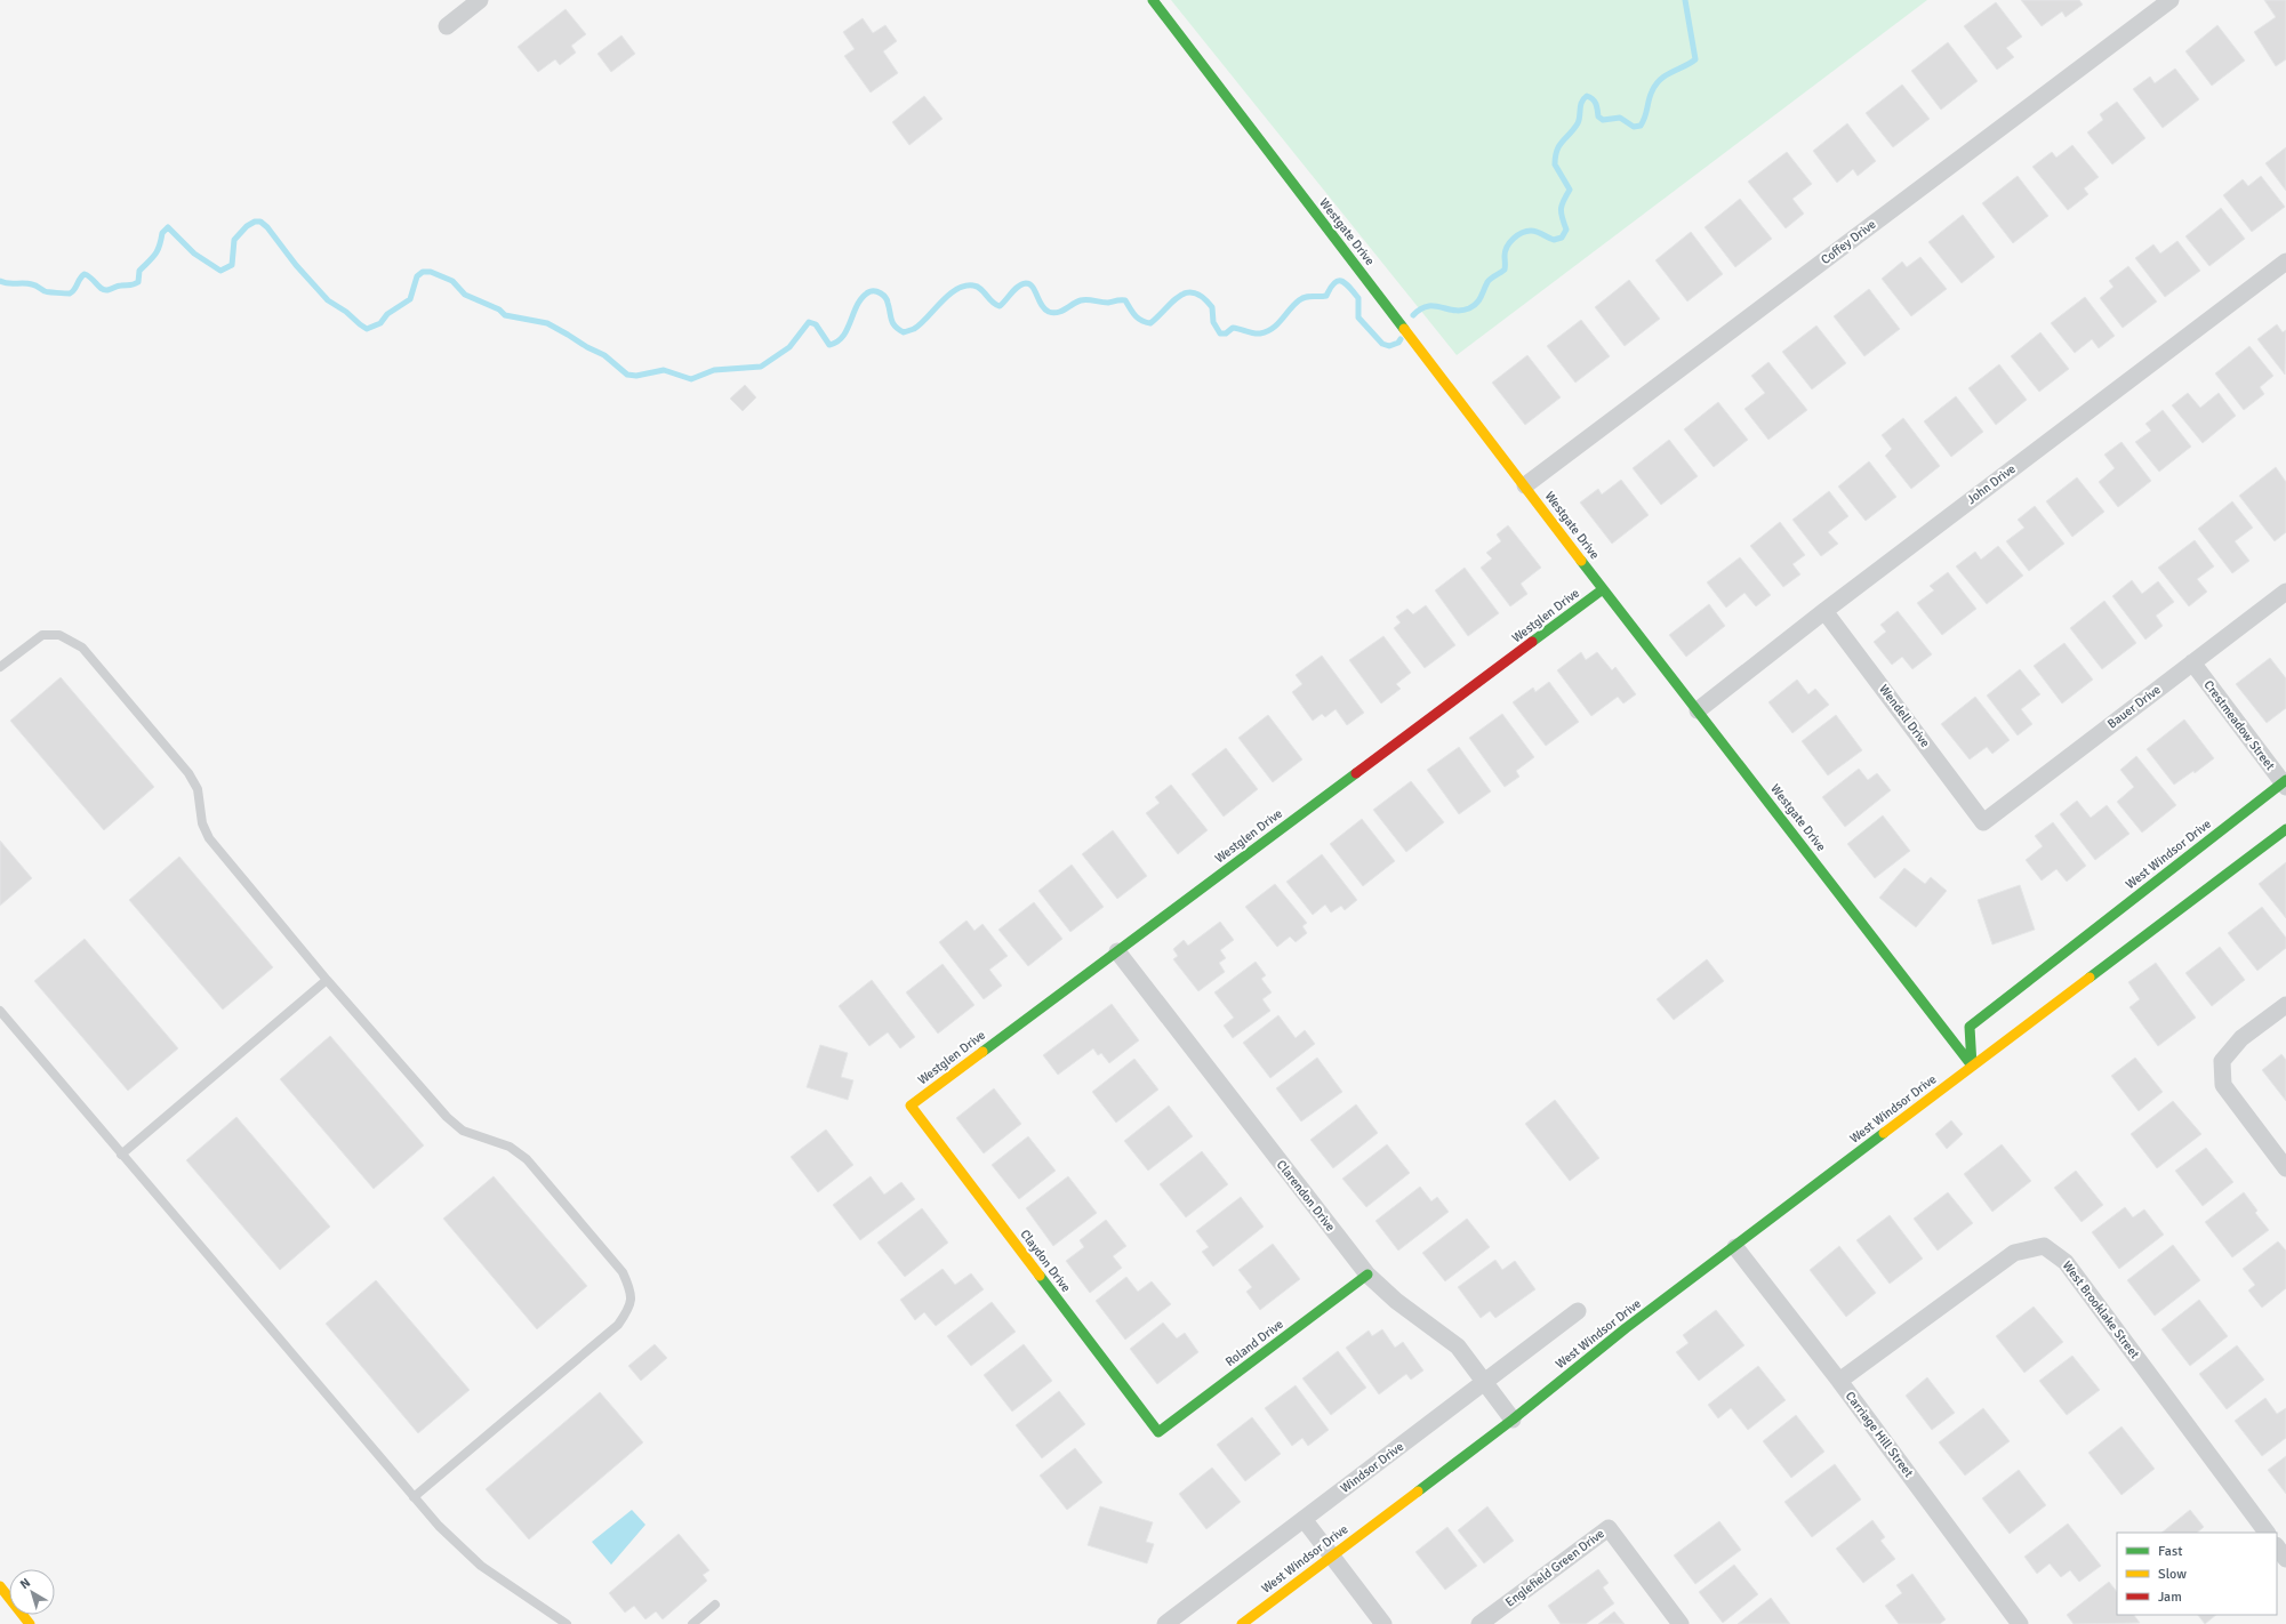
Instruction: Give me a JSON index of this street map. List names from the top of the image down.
{
  "streets": {
    "street": [
      "Westgate Drive",
      "Coffey Drive",
      "John Drive",
      "Westglen Drive",
      "Bauer Drive",
      "Wendell Drive",
      "Crestmeadow Street",
      "West Windsor Drive",
      "Clarendon Drive",
      "Claydon Drive",
      "West Brooklake Street",
      "Roland Drive",
      "Carriage Hill Street",
      "Windsor Drive",
      "Englefield Green Drive"
    ]
  },
  "crossings": [
    ["Westgate Drive", "Coffey Drive"],
    ["Westgate Drive", "John Drive"],
    ["Westgate Drive", "Westglen Drive"],
    ["Westgate Drive", "West Windsor Drive"],
    ["John Drive", "Wendell Drive"],
    ["Westglen Drive", "Clarendon Drive"],
    ["Westglen Drive", "Claydon Drive"],
    ["Bauer Drive", "Wendell Drive"],
    ["Bauer Drive", "Crestmeadow Street"],
    ["Crestmeadow Street", "West Windsor Drive"],
    ["West Windsor Drive", "Clarendon Drive"],
    ["West Windsor Drive", "Carriage Hill Street"],
    ["Clarendon Drive", "Roland Drive"],
    ["Clarendon Drive", "Windsor Drive"],
    ["Claydon Drive", "Roland Drive"],
    ["West Brooklake Street", "Carriage Hill Street"]
  ],
  "legend": ["Fast", "Slow", "Jam"],
  "north": "top left"
}
